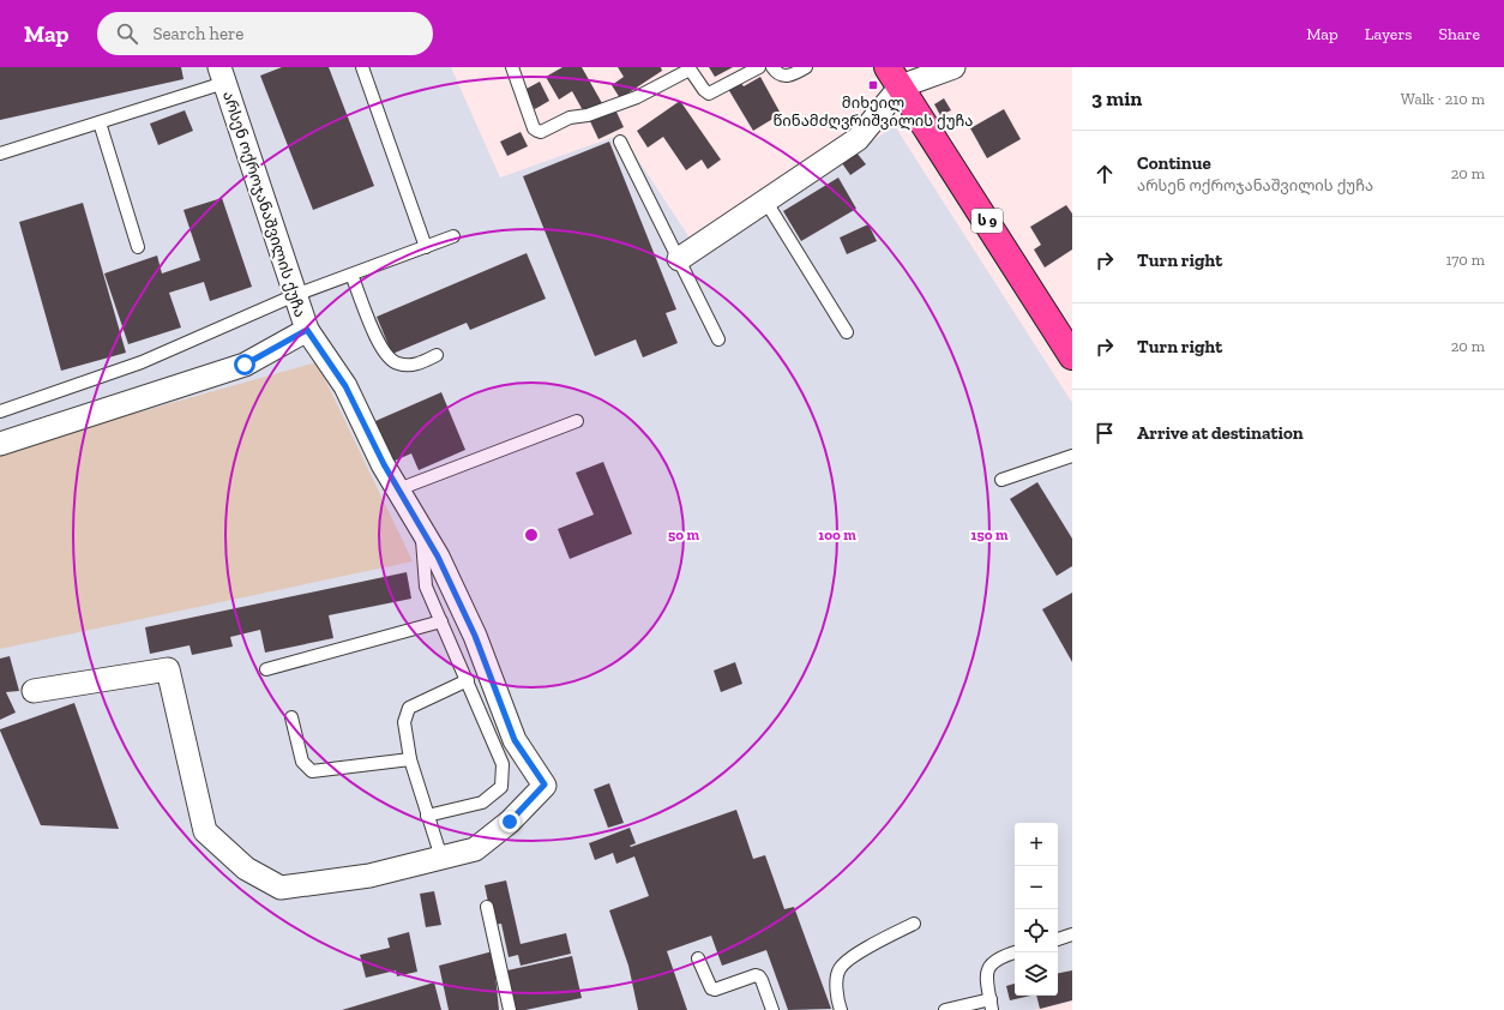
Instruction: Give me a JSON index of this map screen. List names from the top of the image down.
{
  "streets": {
    "highway": ["ს 9"],
    "street": ["არსენ ოქროჯანაშვილის ქუჩა"]
  },
  "places": {
    "transit": ["მიხეილ წინამძღვრიშვილის ქუჩა"]
  },
  "page": {
    "header": "Map",
    "search": "Search here",
    "nav": ["Map", "Layers", "Share"],
    "heading": ["3 min", "Walk · 210 m"],
    "list": [
      ["Continue", "არსენ ოქროჯანაშვილის ქუჩა", "20 m"],
      ["Turn right", "170 m"],
      ["Turn right", "20 m"],
      "Arrive at destination"
    ],
    "map_buttons": ["+", "−"]
  },
  "rings": ["50 m", "100 m", "150 m"]
}
